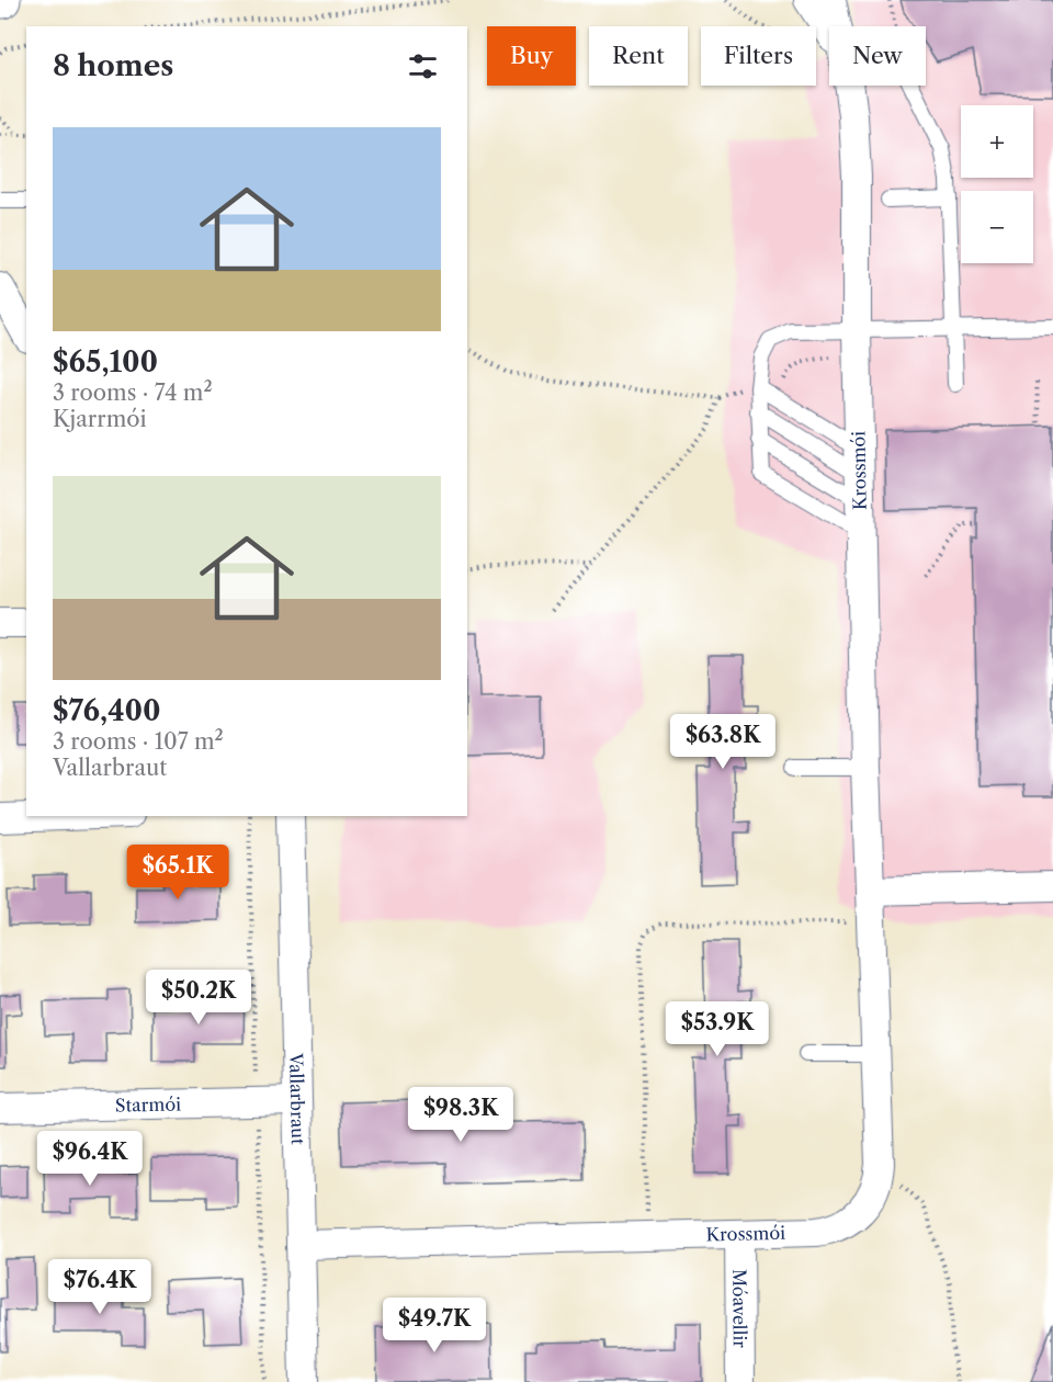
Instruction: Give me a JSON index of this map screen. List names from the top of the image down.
{
  "streets": {
    "street": [
      "Krossmói",
      "Vallarbraut",
      "Starmói",
      "Móavellir"
    ]
  },
  "crossings": [
    ["Krossmói", "Vallarbraut"],
    ["Krossmói", "Móavellir"],
    ["Vallarbraut", "Starmói"]
  ],
  "page": {
    "chip": [
      "Buy",
      "Rent",
      "Filters",
      "New"
    ],
    "heading": "8 homes",
    "map_buttons": ["+", "−"],
    "list": [
      {
        "name": "$65,100",
        "note": "3 rooms · 74 m² · Kjarrmói"
      },
      {
        "name": "$76,400",
        "note": "3 rooms · 107 m² · Vallarbraut"
      }
    ],
    "price": [
      "$63.8K",
      "$65.1K",
      "$50.2K",
      "$53.9K",
      "$98.3K",
      "$96.4K",
      "$76.4K",
      "$49.7K"
    ]
  }
}
